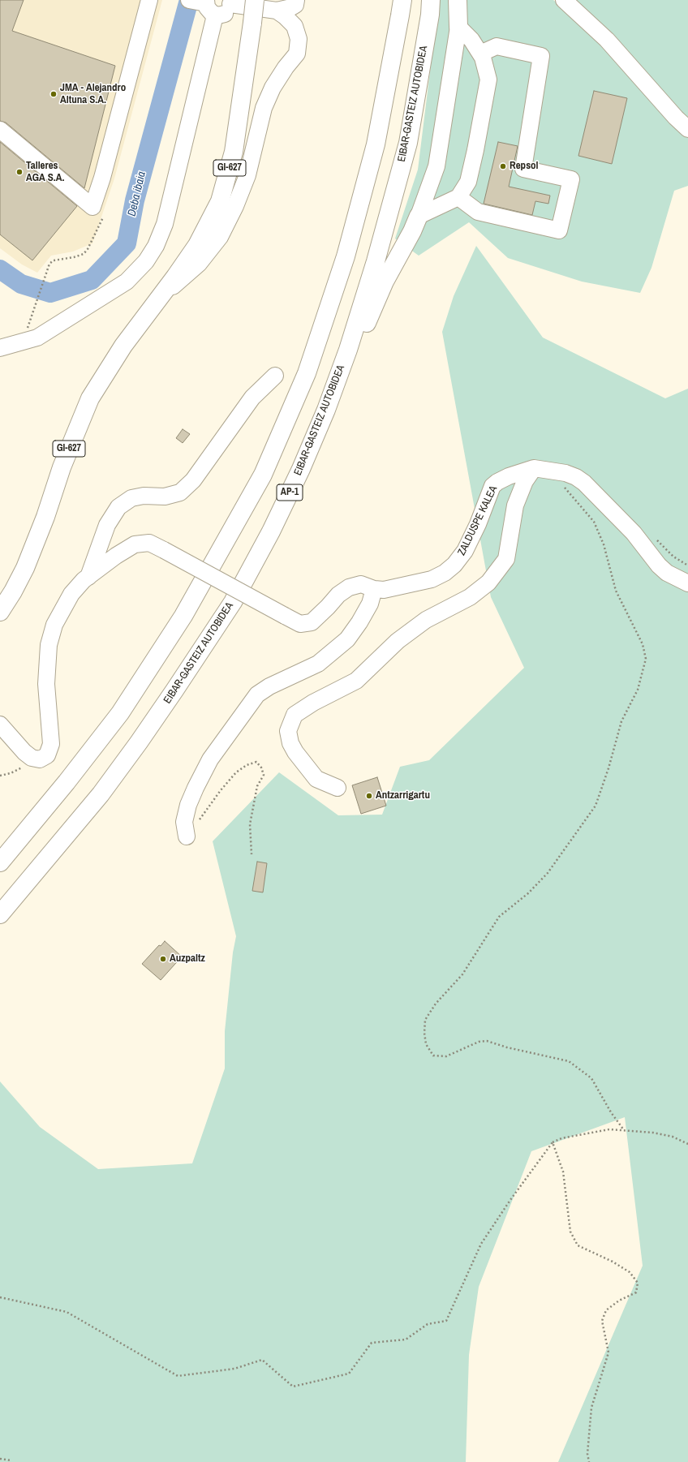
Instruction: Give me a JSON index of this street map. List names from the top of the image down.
{
  "streets": {
    "main road": ["EIBAR-GASTEIZ AUTOBIDEA", "GI-627", "AP-1"],
    "street": ["ZALDUSPE KALEA"]
  },
  "water": ["Deba ibaia"],
  "places": [
    "JMA - Alejandro Altuna S.A.",
    "Repsol",
    "Talleres AGA S.A.",
    "Antzarrigartu",
    "Auzpaltz"
  ]
}
